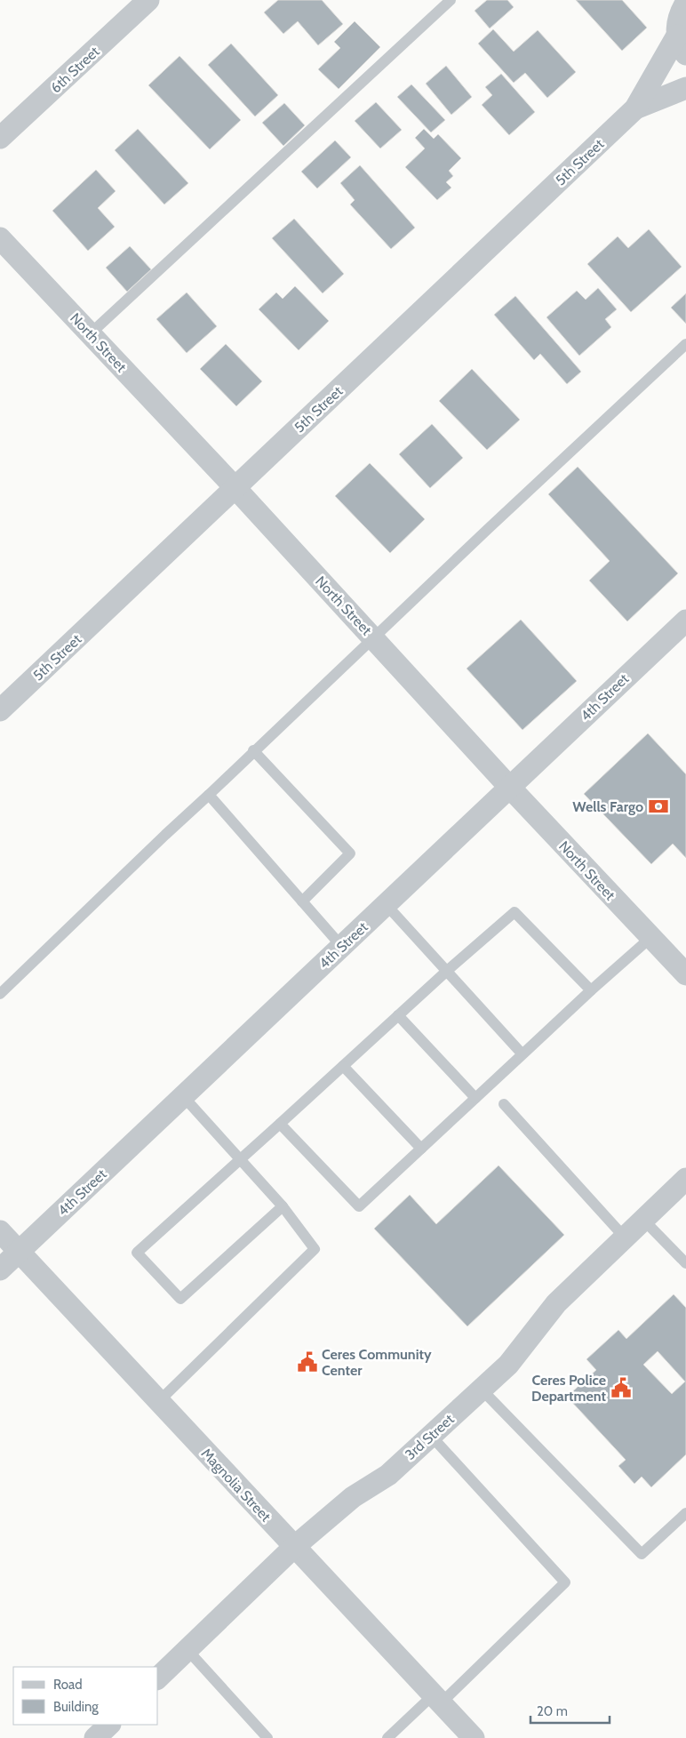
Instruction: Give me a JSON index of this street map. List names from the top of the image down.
{
  "streets": {
    "street": [
      "6th Street",
      "5th Street",
      "North Street",
      "4th Street",
      "3rd Street",
      "Magnolia Street"
    ]
  },
  "crossings": [
    ["5th Street", "North Street"],
    ["North Street", "4th Street"],
    ["4th Street", "Magnolia Street"],
    ["3rd Street", "Magnolia Street"]
  ],
  "places": {
    "bank": ["Wells Fargo"],
    "public building": ["Ceres Community Center", "Ceres Police Department"]
  },
  "legend": ["Road", "Building"],
  "scale_bar": "20 m"
}
